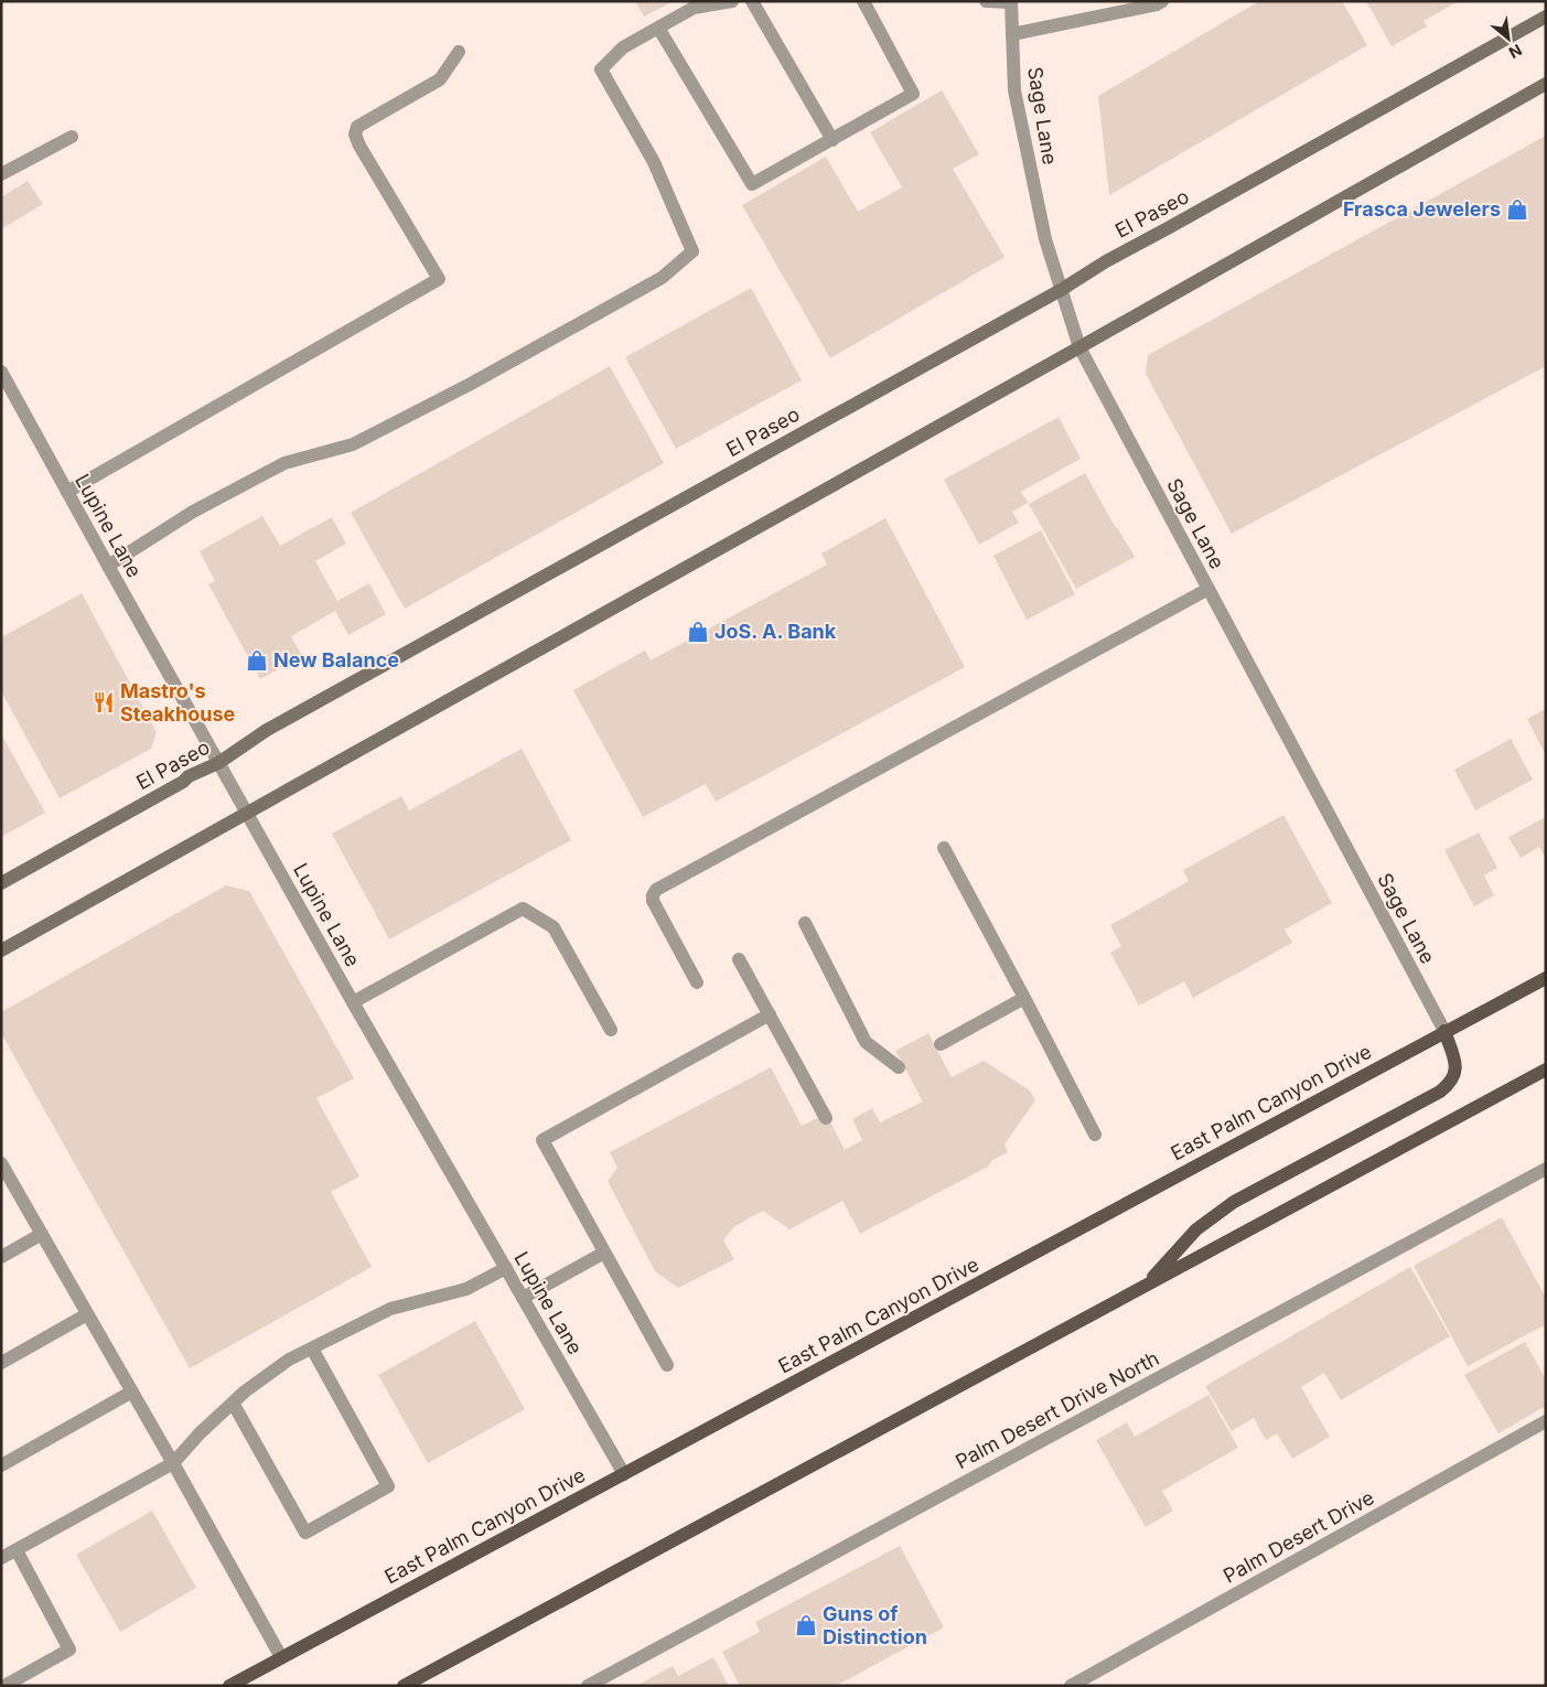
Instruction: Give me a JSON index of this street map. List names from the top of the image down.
{
  "streets": {
    "main road": ["East Palm Canyon Drive"],
    "street": [
      "Sage Lane",
      "El Paseo",
      "Lupine Lane",
      "Palm Desert Drive North",
      "Palm Desert Drive"
    ]
  },
  "crossings": [
    ["Sage Lane", "El Paseo"],
    ["Sage Lane", "East Palm Canyon Drive"],
    ["El Paseo", "Lupine Lane"],
    ["Lupine Lane", "East Palm Canyon Drive"]
  ],
  "places": {
    "shop": [
      "Frasca Jewelers",
      "JoS. A. Bank",
      "New Balance",
      "Guns of Distinction"
    ],
    "restaurant": ["Mastro's Steakhouse"]
  },
  "north": "bottom right"
}
